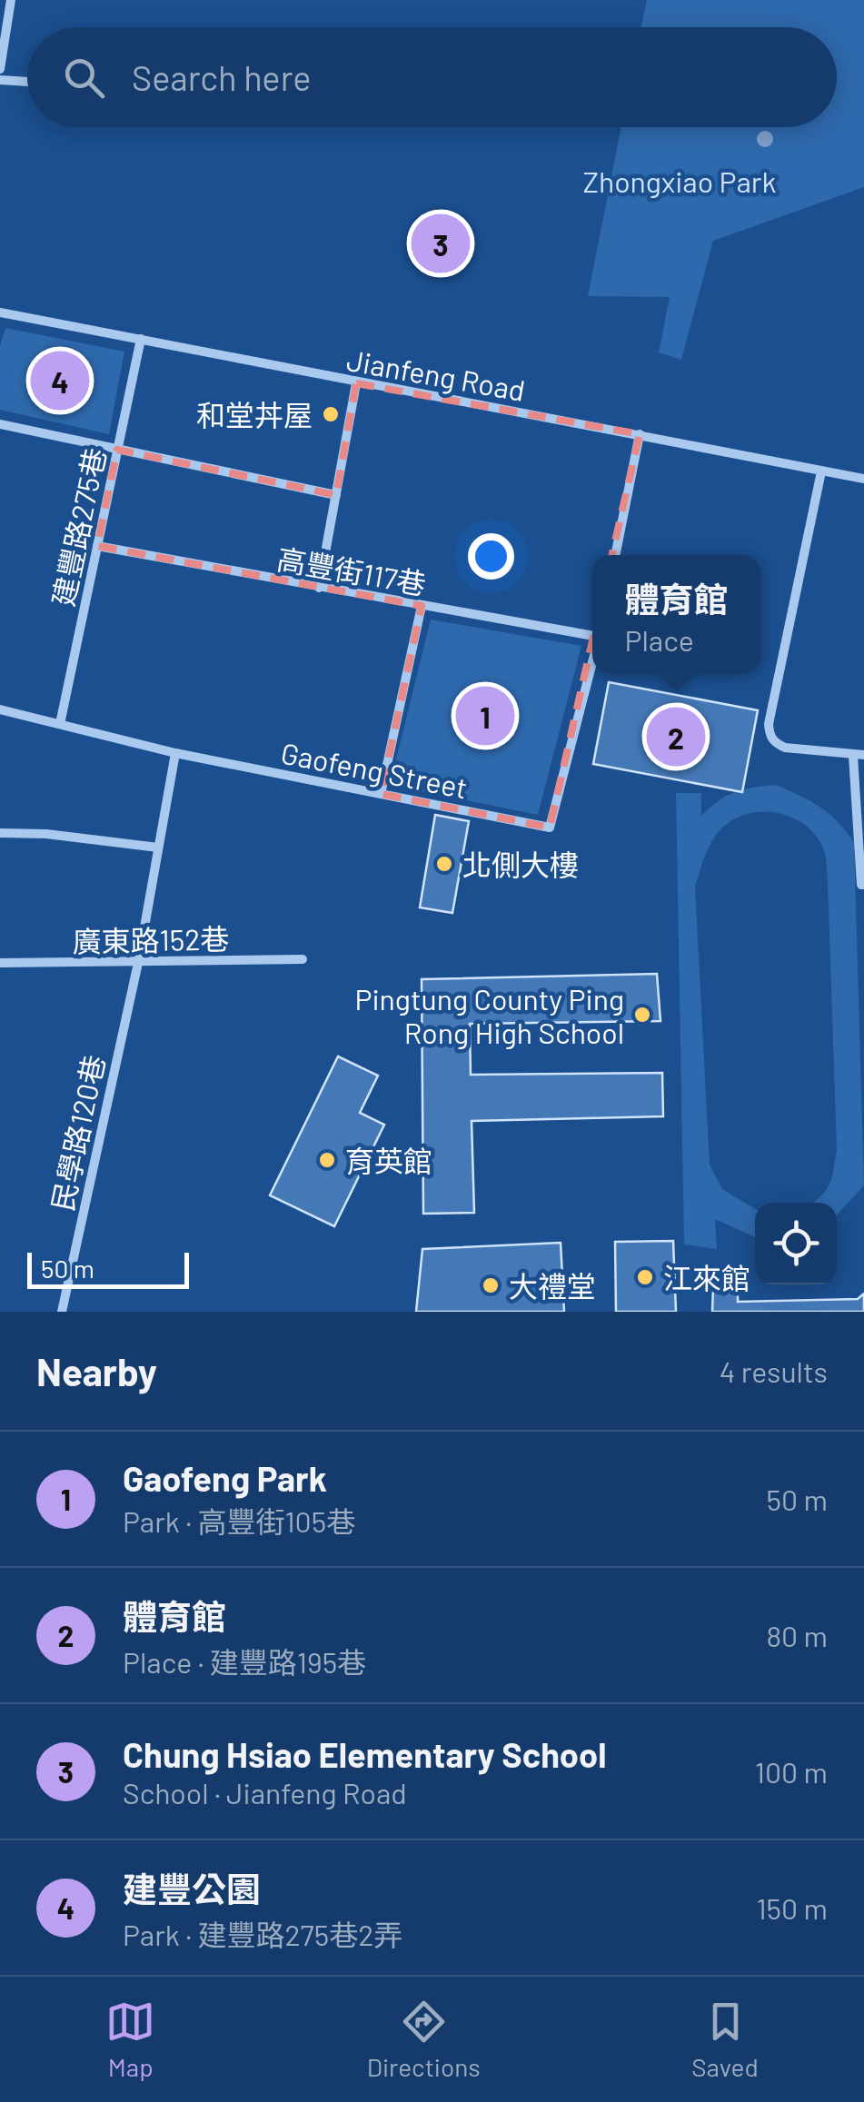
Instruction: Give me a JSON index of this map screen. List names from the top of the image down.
{
  "streets": {
    "street": [
      "Jianfeng Road",
      "建豐路275巷",
      "高豐街117巷",
      "Gaofeng Street",
      "廣東路152巷",
      "民學路120巷"
    ]
  },
  "crossings": [
    ["Jianfeng Road", "建豐路275巷"],
    ["建豐路275巷", "高豐街117巷"],
    ["建豐路275巷", "Gaofeng Street"],
    ["Gaofeng Street", "民學路120巷"],
    ["廣東路152巷", "民學路120巷"]
  ],
  "parks": ["Zhongxiao Park"],
  "places": [
    "和堂丼屋",
    "北側大樓",
    "Pingtung County Ping Rong High School",
    "育英館",
    "江來館",
    "大禮堂"
  ],
  "scale_bar": "50 m",
  "page": {
    "search": "Search here",
    "pins": [
      "3",
      "4",
      "1",
      "2"
    ],
    "popup": ["體育館", "Place"],
    "scale": "50 m",
    "heading": ["Nearby", "4 results"],
    "list": [
      {
        "mark": "1",
        "name": "Gaofeng Park",
        "note": "Park · 高豐街105巷",
        "value": "50 m"
      },
      {
        "mark": "2",
        "name": "體育館",
        "note": "Place · 建豐路195巷",
        "value": "80 m"
      },
      {
        "mark": "3",
        "name": "Chung Hsiao Elementary School",
        "note": "School · Jianfeng Road",
        "value": "100 m"
      },
      {
        "mark": "4",
        "name": "建豐公園",
        "note": "Park · 建豐路275巷2弄",
        "value": "150 m"
      }
    ],
    "nav": ["Map", "Directions", "Saved"]
  }
}
